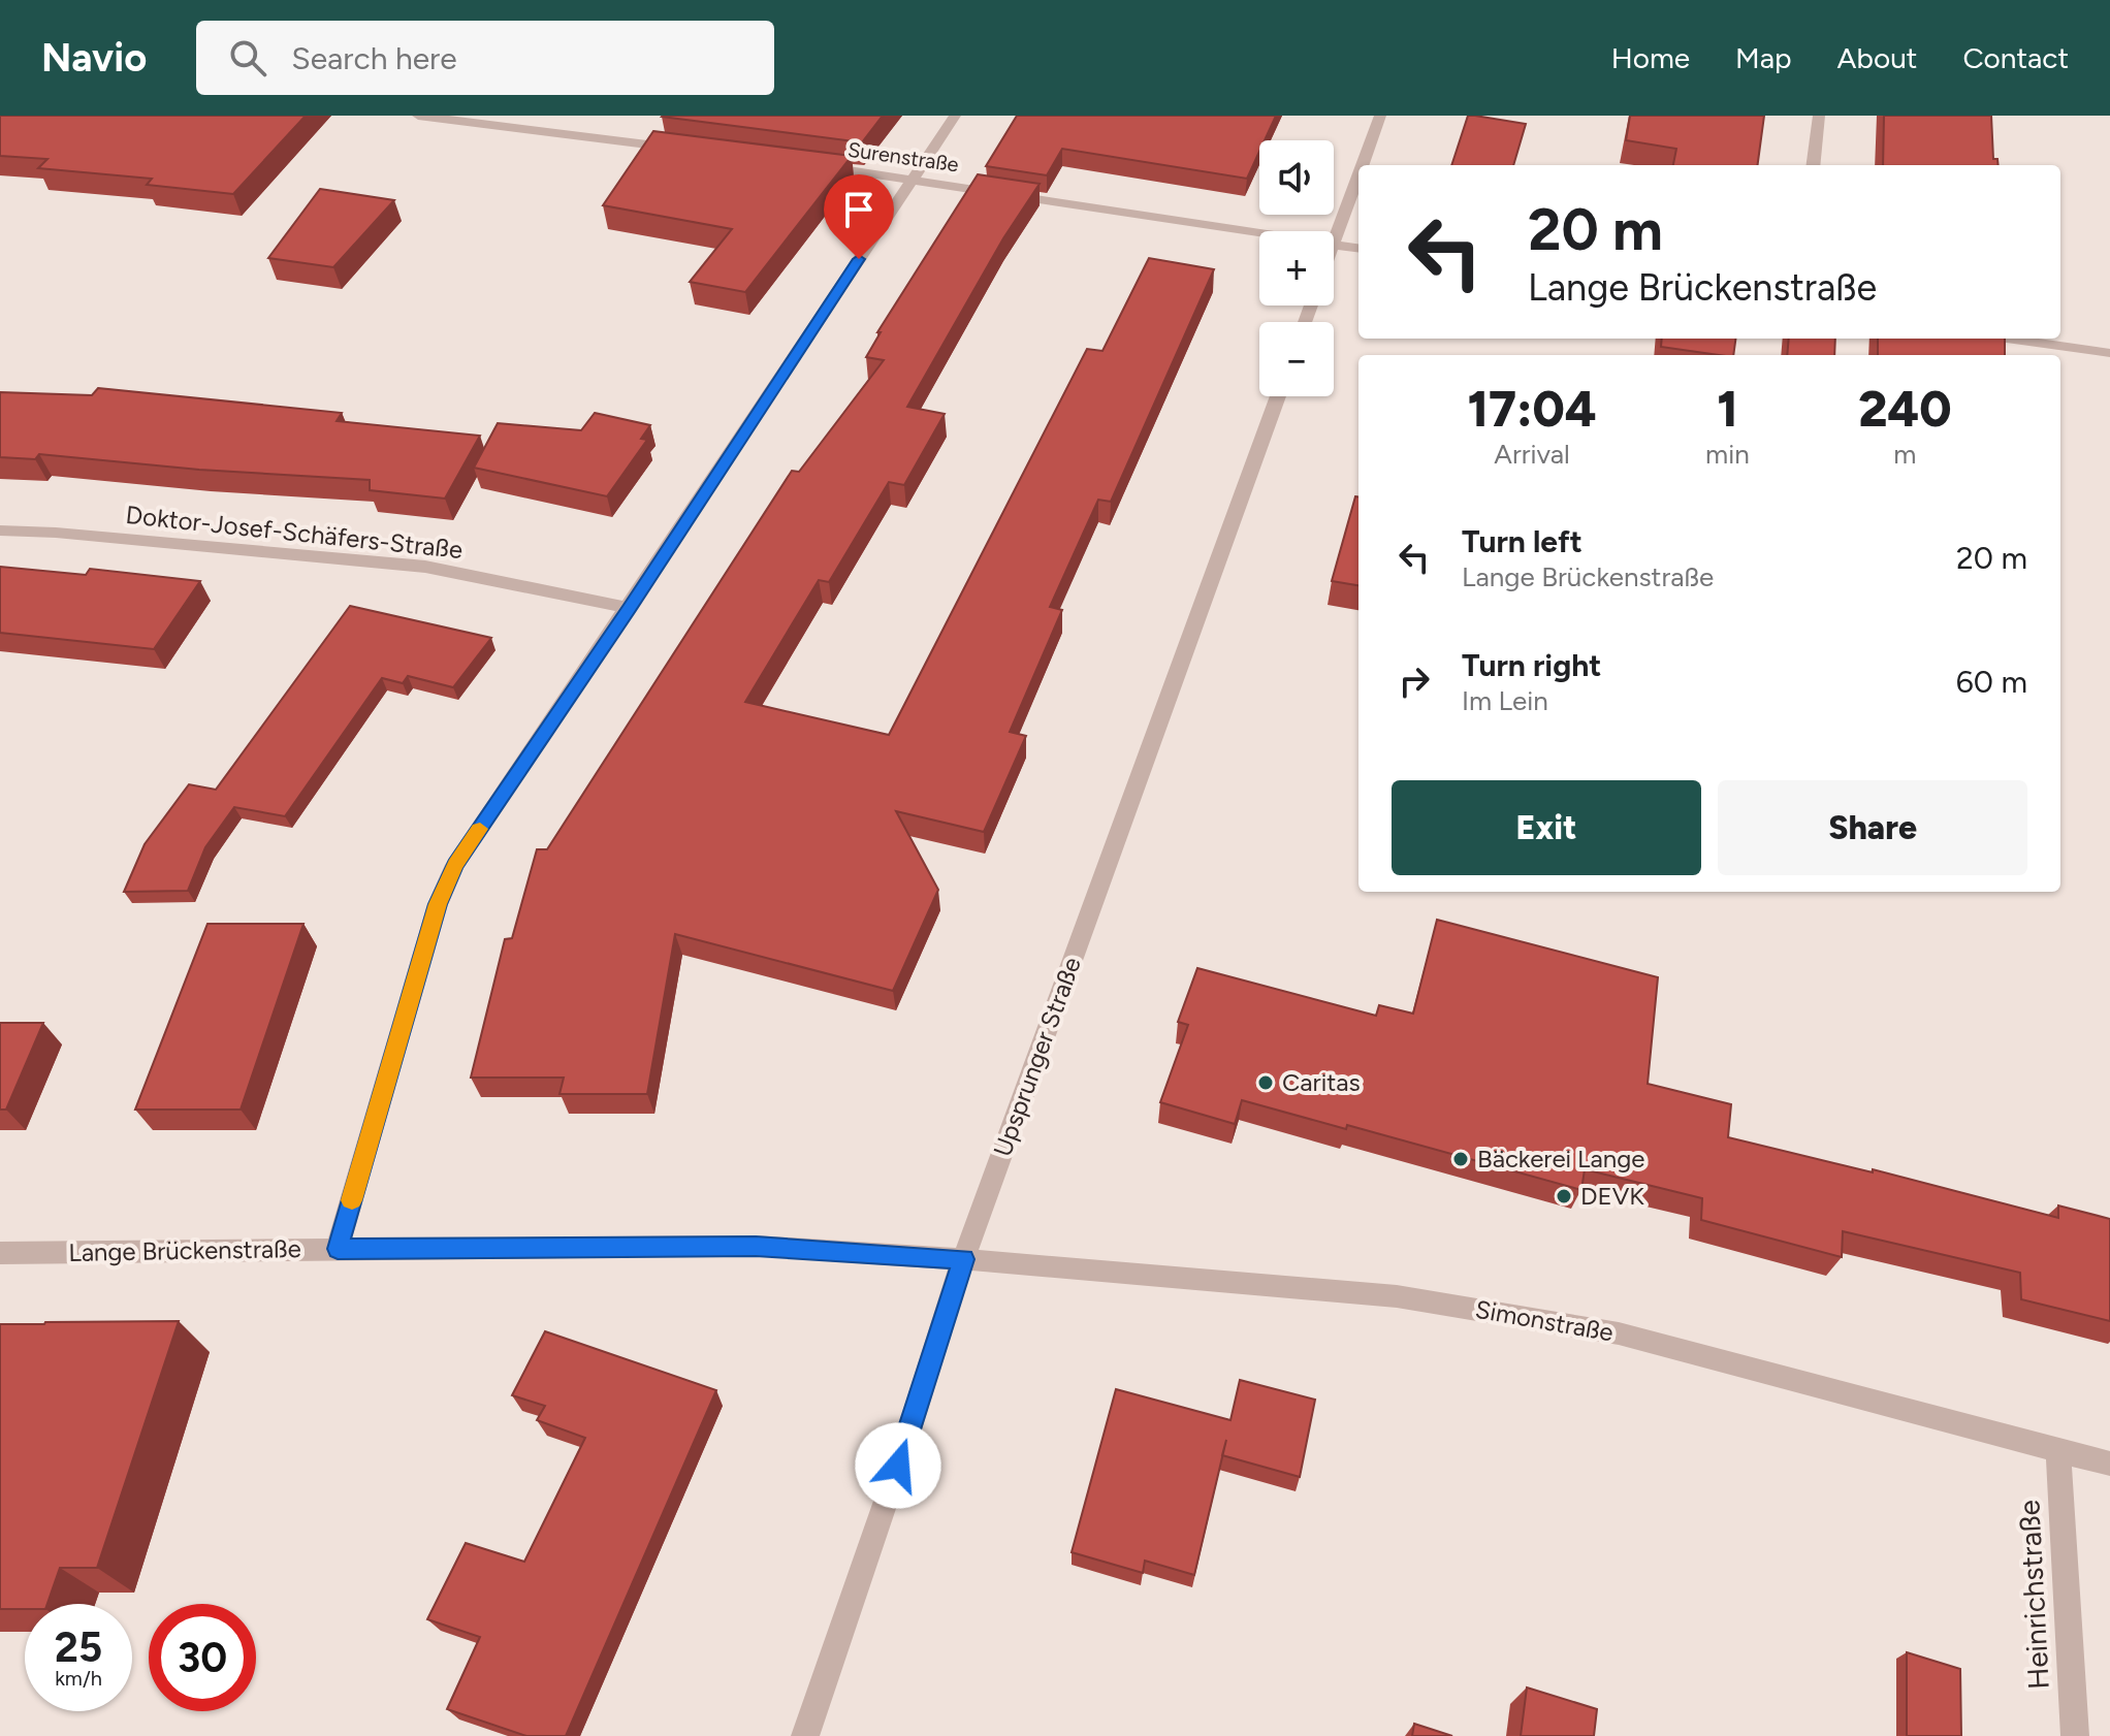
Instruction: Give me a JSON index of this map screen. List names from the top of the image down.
{
  "streets": {
    "street": [
      "Surenstraße",
      "Doktor-Josef-Schäfers-Straße",
      "Upsprunger Straße",
      "Lange Brückenstraße",
      "Simonstraße",
      "Heinrichstraße"
    ]
  },
  "crossings": [
    ["Upsprunger Straße", "Lange Brückenstraße"],
    ["Upsprunger Straße", "Simonstraße"],
    ["Lange Brückenstraße", "Simonstraße"],
    ["Simonstraße", "Heinrichstraße"]
  ],
  "places": ["Caritas", "Bäckerei Lange", "DEVK"],
  "page": {
    "header": "Navio",
    "search": "Search here",
    "nav": [
      "Home",
      "Map",
      "About",
      "Contact"
    ],
    "map_buttons": ["+", "−"],
    "turn": ["20 m", "Lange Brückenstraße"],
    "eta": [
      "17:04",
      "Arrival",
      "1",
      "min",
      "240",
      "m"
    ],
    "list": [
      {
        "name": "Turn left",
        "note": "Lange Brückenstraße",
        "value": "20 m"
      },
      {
        "name": "Turn right",
        "note": "Im Lein",
        "value": "60 m"
      }
    ],
    "buttons": ["Exit", "Share"],
    "speed": "25 km/h",
    "limit": "30"
  }
}
